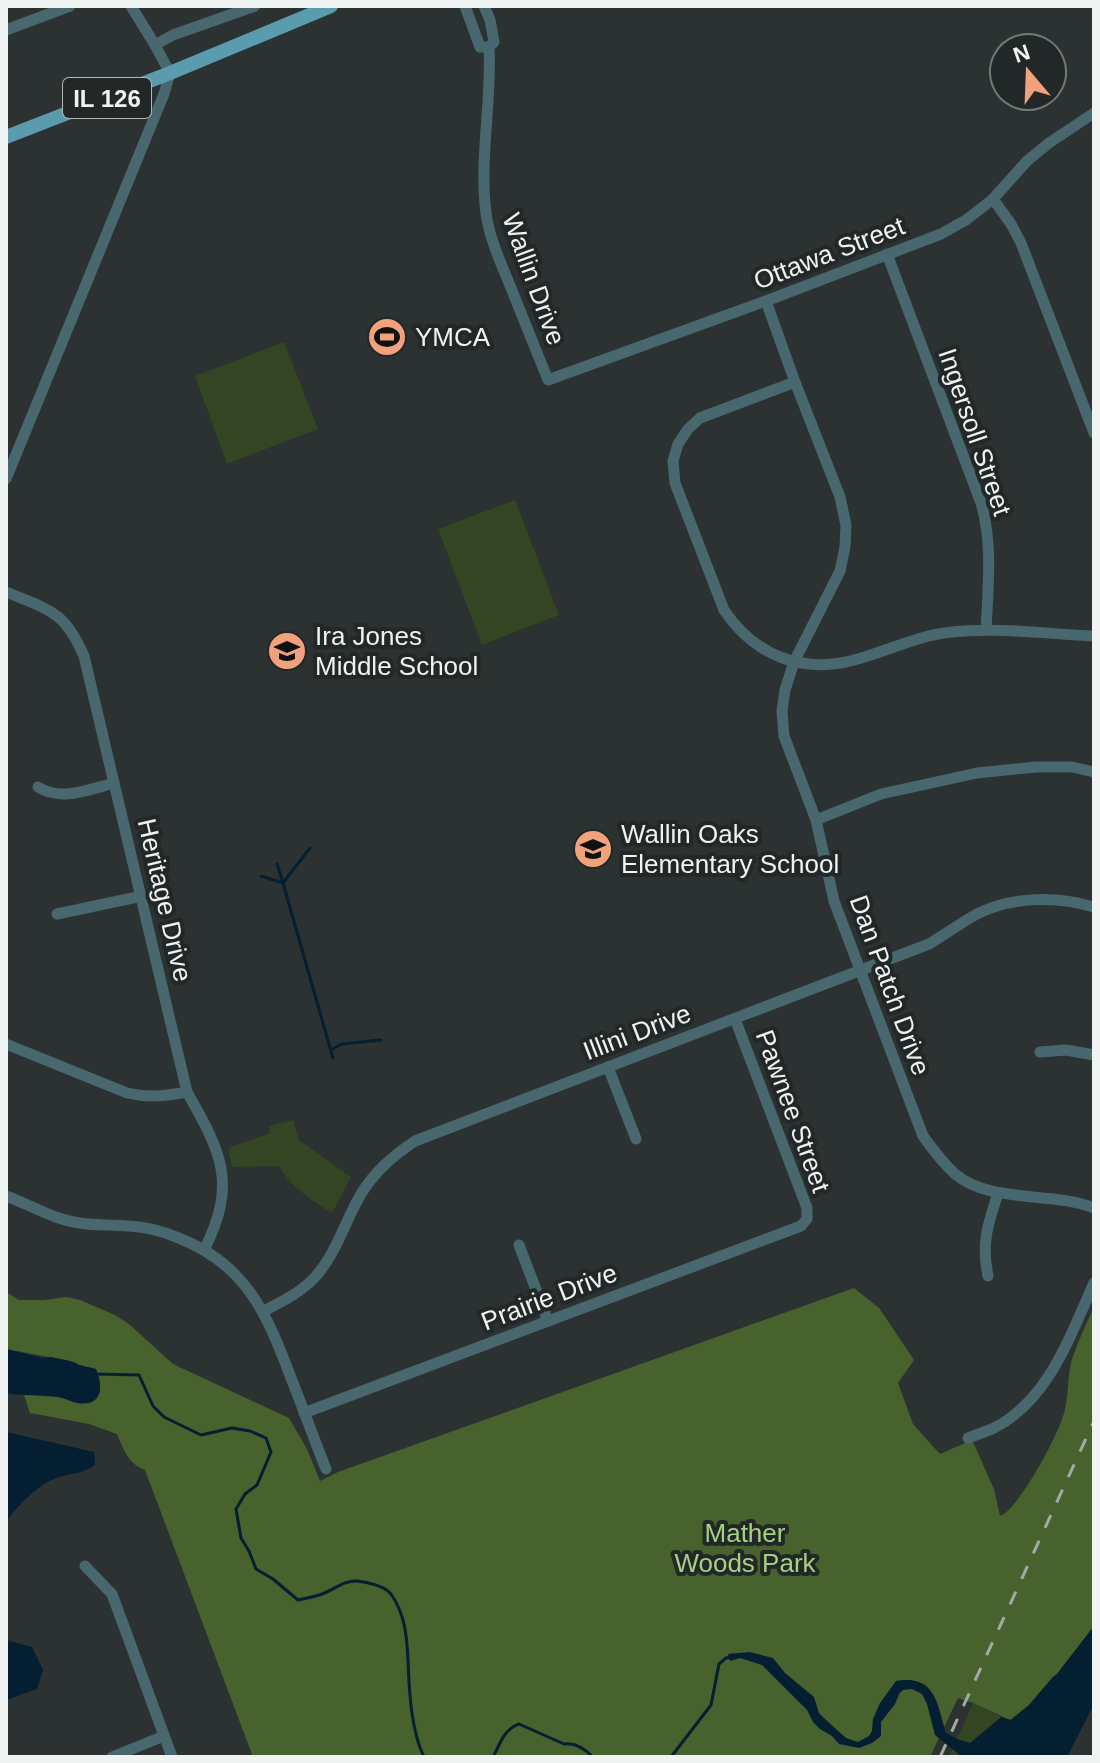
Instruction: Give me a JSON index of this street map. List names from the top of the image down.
{
  "streets": {
    "main road": ["IL 126"],
    "street": [
      "Ottawa Street",
      "Wallin Drive",
      "Ingersoll Street",
      "Heritage Drive",
      "Dan Patch Drive",
      "Illini Drive",
      "Pawnee Street",
      "Prairie Drive"
    ]
  },
  "crossings": [
    ["Ottawa Street", "Wallin Drive"],
    ["Ottawa Street", "Ingersoll Street"],
    ["Ottawa Street", "Dan Patch Drive"],
    ["Dan Patch Drive", "Illini Drive"],
    ["Illini Drive", "Pawnee Street"],
    ["Pawnee Street", "Prairie Drive"]
  ],
  "parks": ["Mather Woods Park"],
  "places": {
    "sports": ["YMCA"],
    "school or university": ["Ira Jones Middle School", "Wallin Oaks Elementary School"]
  },
  "north": "top"
}
